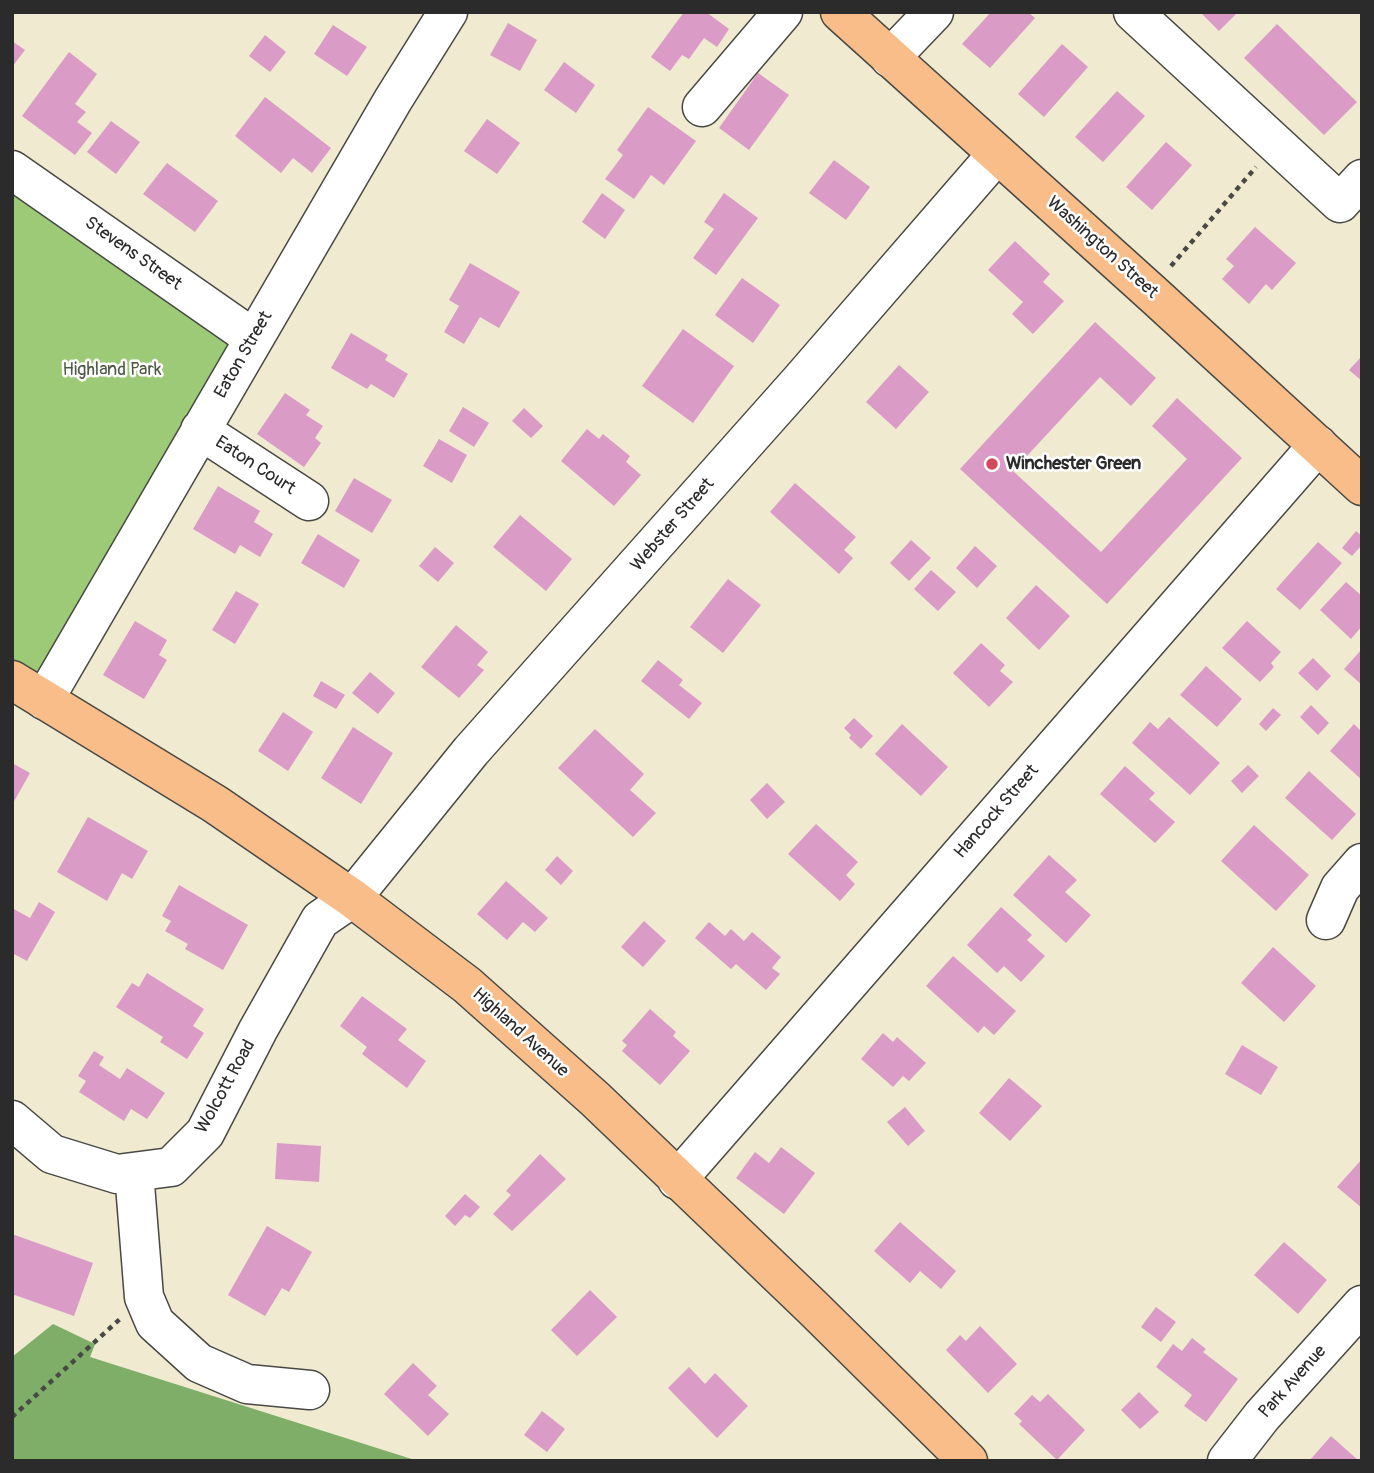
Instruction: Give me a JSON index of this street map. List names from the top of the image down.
{
  "streets": {
    "main road": ["Washington Street", "Highland Avenue"],
    "street": [
      "Stevens Street",
      "Eaton Street",
      "Eaton Court",
      "Webster Street",
      "Hancock Street",
      "Wolcott Road",
      "Park Avenue"
    ]
  },
  "crossings": [
    ["Washington Street", "Webster Street"],
    ["Washington Street", "Hancock Street"],
    ["Stevens Street", "Eaton Street"],
    ["Eaton Street", "Eaton Court"],
    ["Eaton Street", "Highland Avenue"],
    ["Webster Street", "Highland Avenue"],
    ["Webster Street", "Wolcott Road"],
    ["Hancock Street", "Highland Avenue"],
    ["Highland Avenue", "Wolcott Road"]
  ],
  "parks": ["Highland Park"],
  "places": ["Winchester Green"]
}
